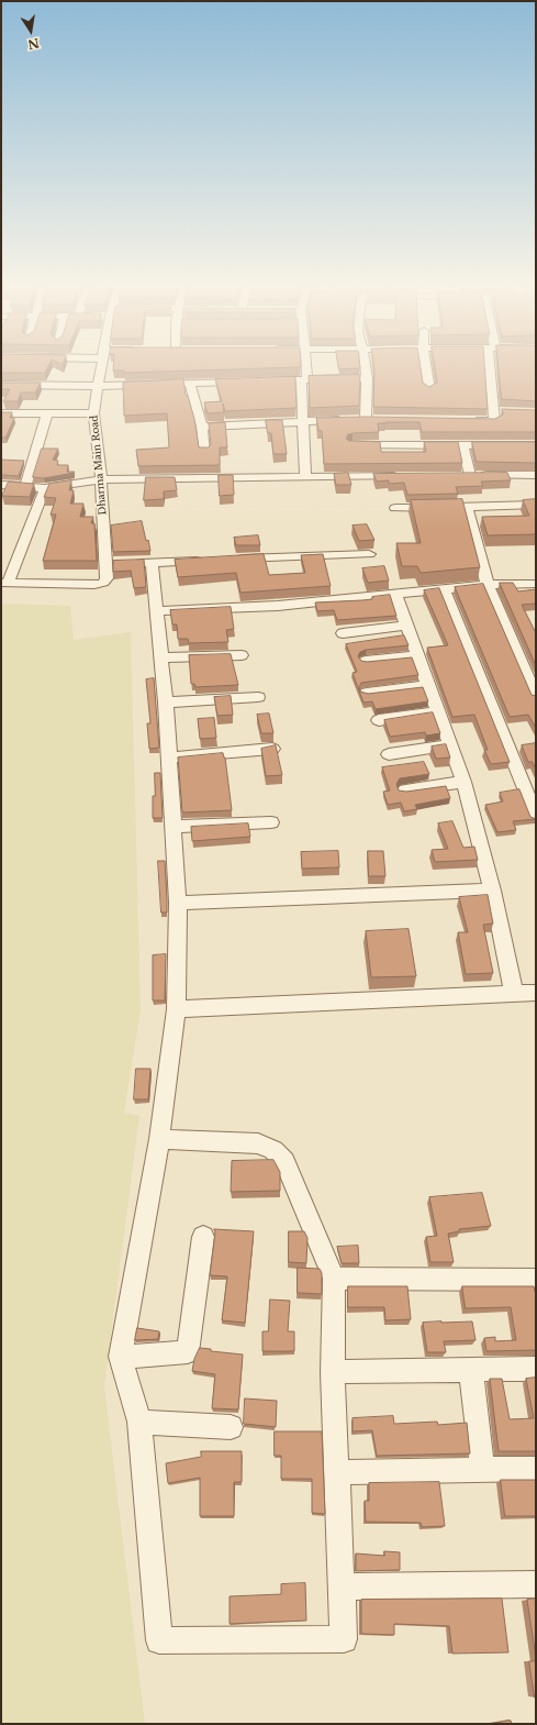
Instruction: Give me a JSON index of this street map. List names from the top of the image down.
{
  "streets": {
    "street": ["Dharma Main Road"]
  },
  "north": "bottom"
}
